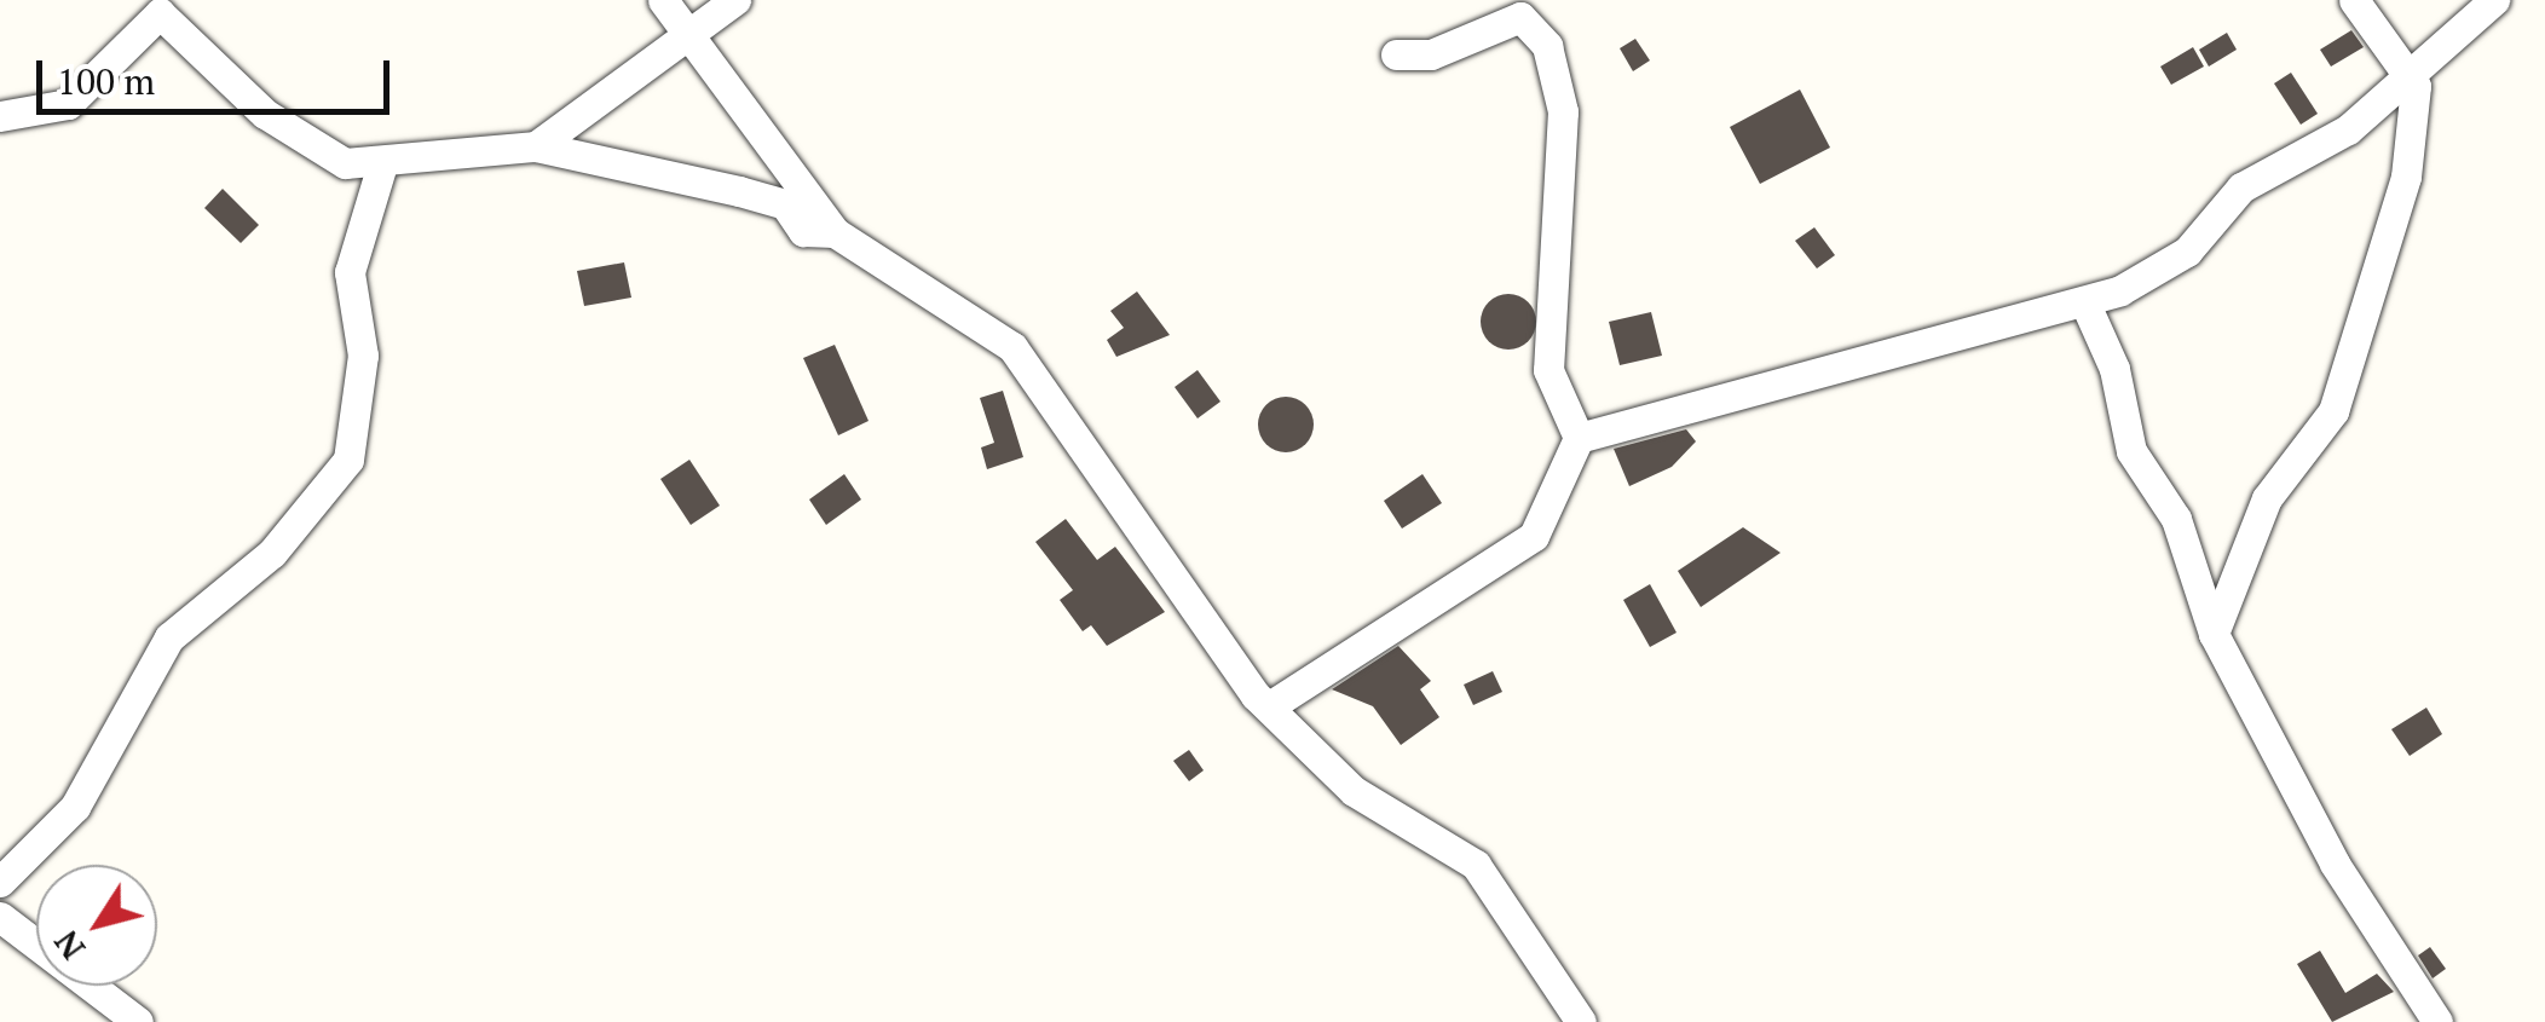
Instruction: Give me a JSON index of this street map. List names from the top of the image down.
{
  "scale_bar": "100 m",
  "north": "bottom left"
}
